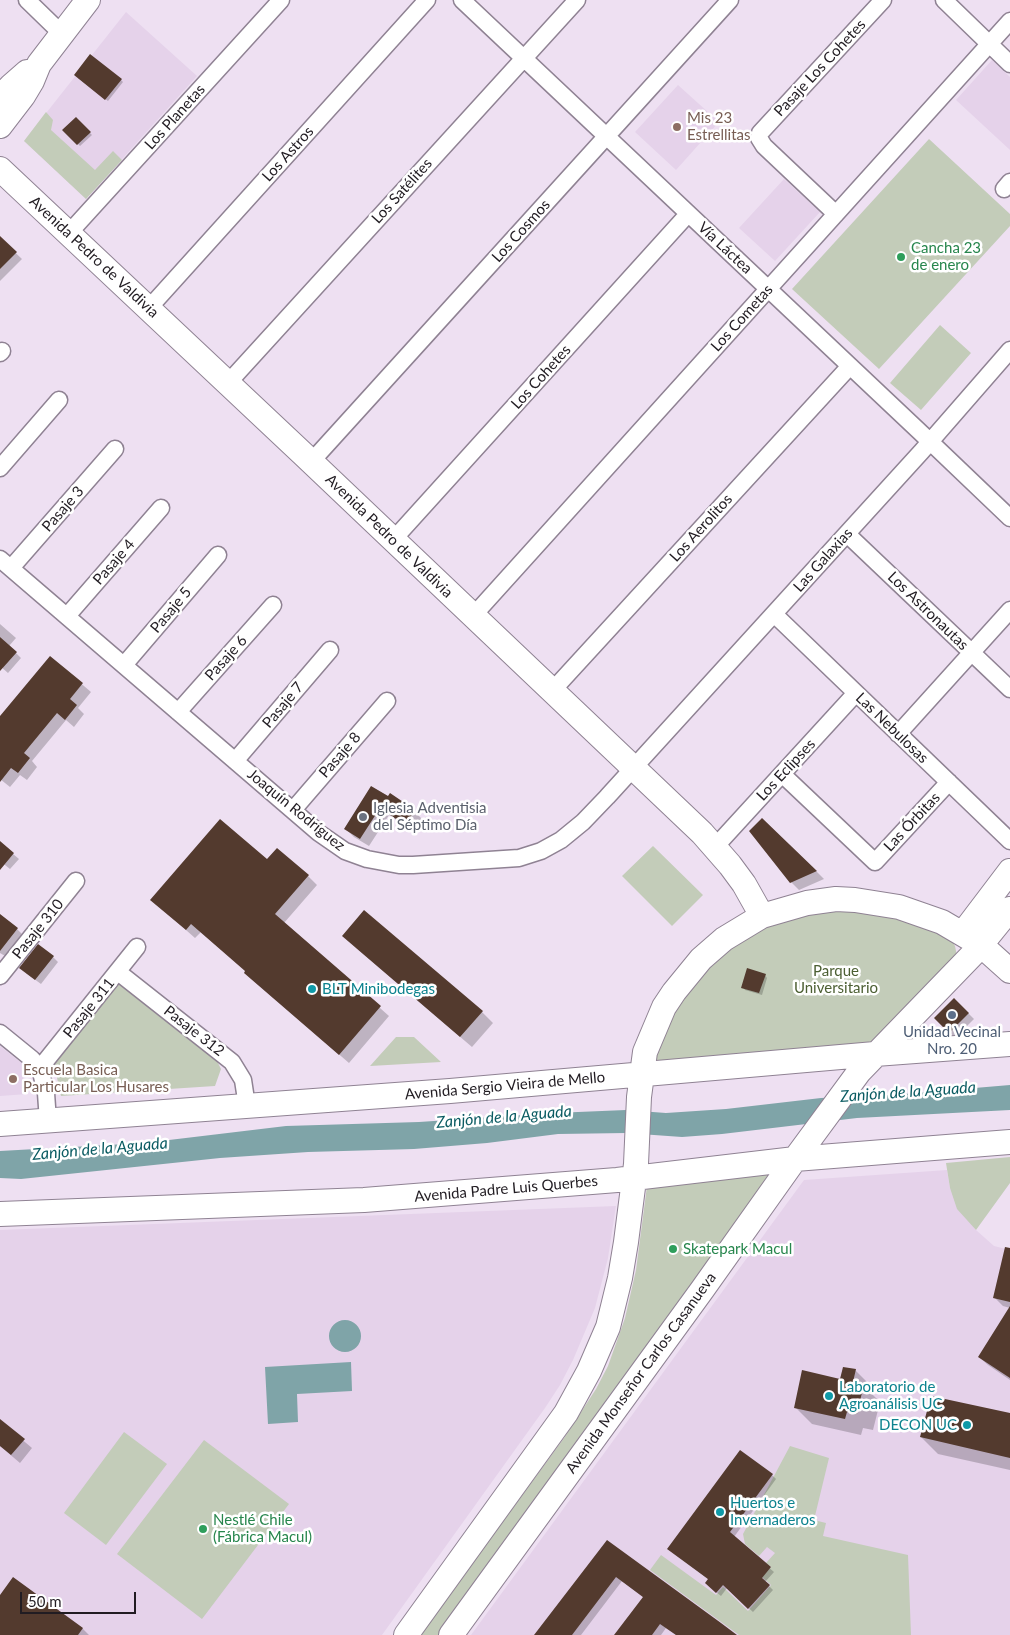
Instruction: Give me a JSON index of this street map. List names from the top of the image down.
{
  "streets": {
    "main road": [
      "Avenida Pedro de Valdivia",
      "Avenida Sergio Vieira de Mello",
      "Avenida Padre Luis Querbes",
      "Avenida Monseñor Carlos Casanueva"
    ],
    "street": [
      "Pasaje Los Cohetes",
      "Los Planetas",
      "Los Astros",
      "Los Satélites",
      "Los Cosmos",
      "Vía Láctea",
      "Los Cometas",
      "Los Cohetes",
      "Pasaje 3",
      "Los Aerolitos",
      "Las Galaxias",
      "Pasaje 4",
      "Pasaje 5",
      "Los Astronautas",
      "Pasaje 6",
      "Pasaje 7",
      "Las Nebulosas",
      "Pasaje 8",
      "Los Eclipses",
      "Joaquín Rodríguez",
      "Las Órbitas",
      "Pasaje 310",
      "Pasaje 311",
      "Pasaje 312"
    ]
  },
  "crossings": [
    ["Pasaje Los Cohetes", "Los Cometas"],
    ["Los Planetas", "Avenida Pedro de Valdivia"],
    ["Los Astros", "Avenida Pedro de Valdivia"],
    ["Los Satélites", "Vía Láctea"],
    ["Los Satélites", "Avenida Pedro de Valdivia"],
    ["Los Cosmos", "Vía Láctea"],
    ["Los Cosmos", "Avenida Pedro de Valdivia"],
    ["Vía Láctea", "Los Cometas"],
    ["Vía Láctea", "Los Cohetes"],
    ["Vía Láctea", "Los Aerolitos"],
    ["Vía Láctea", "Las Galaxias"],
    ["Avenida Pedro de Valdivia", "Los Cometas"],
    ["Avenida Pedro de Valdivia", "Los Cohetes"],
    ["Avenida Pedro de Valdivia", "Los Aerolitos"],
    ["Avenida Pedro de Valdivia", "Las Galaxias"],
    ["Avenida Pedro de Valdivia", "Los Eclipses"],
    ["Avenida Pedro de Valdivia", "Joaquín Rodríguez"],
    ["Pasaje 3", "Joaquín Rodríguez"],
    ["Las Galaxias", "Los Astronautas"],
    ["Las Galaxias", "Las Nebulosas"],
    ["Las Galaxias", "Joaquín Rodríguez"],
    ["Pasaje 4", "Joaquín Rodríguez"],
    ["Pasaje 5", "Joaquín Rodríguez"],
    ["Pasaje 6", "Joaquín Rodríguez"],
    ["Pasaje 7", "Joaquín Rodríguez"],
    ["Las Nebulosas", "Los Eclipses"],
    ["Las Nebulosas", "Las Órbitas"],
    ["Pasaje 8", "Joaquín Rodríguez"],
    ["Los Eclipses", "Las Órbitas"],
    ["Pasaje 311", "Pasaje 312"],
    ["Pasaje 312", "Avenida Sergio Vieira de Mello"],
    ["Avenida Sergio Vieira de Mello", "Avenida Monseñor Carlos Casanueva"],
    ["Avenida Padre Luis Querbes", "Avenida Monseñor Carlos Casanueva"]
  ],
  "water": ["Zanjón de la Aguada"],
  "parks": ["Parque Universitario"],
  "places": [
    "Mis 23 Estrellitas",
    "Cancha 23 de enero",
    "Iglesia Adventisia del Séptimo Día",
    "BLT Minibodegas",
    "Unidad Vecinal Nro. 20",
    "Escuela Basica Particular Los Husares",
    "Skatepark Macul",
    "Laboratorio de Agroanálisis UC",
    "DECON UC",
    "Huertos e Invernaderos",
    "Nestlé Chile (Fábrica Macul)"
  ],
  "scale_bar": "50 m"
}
